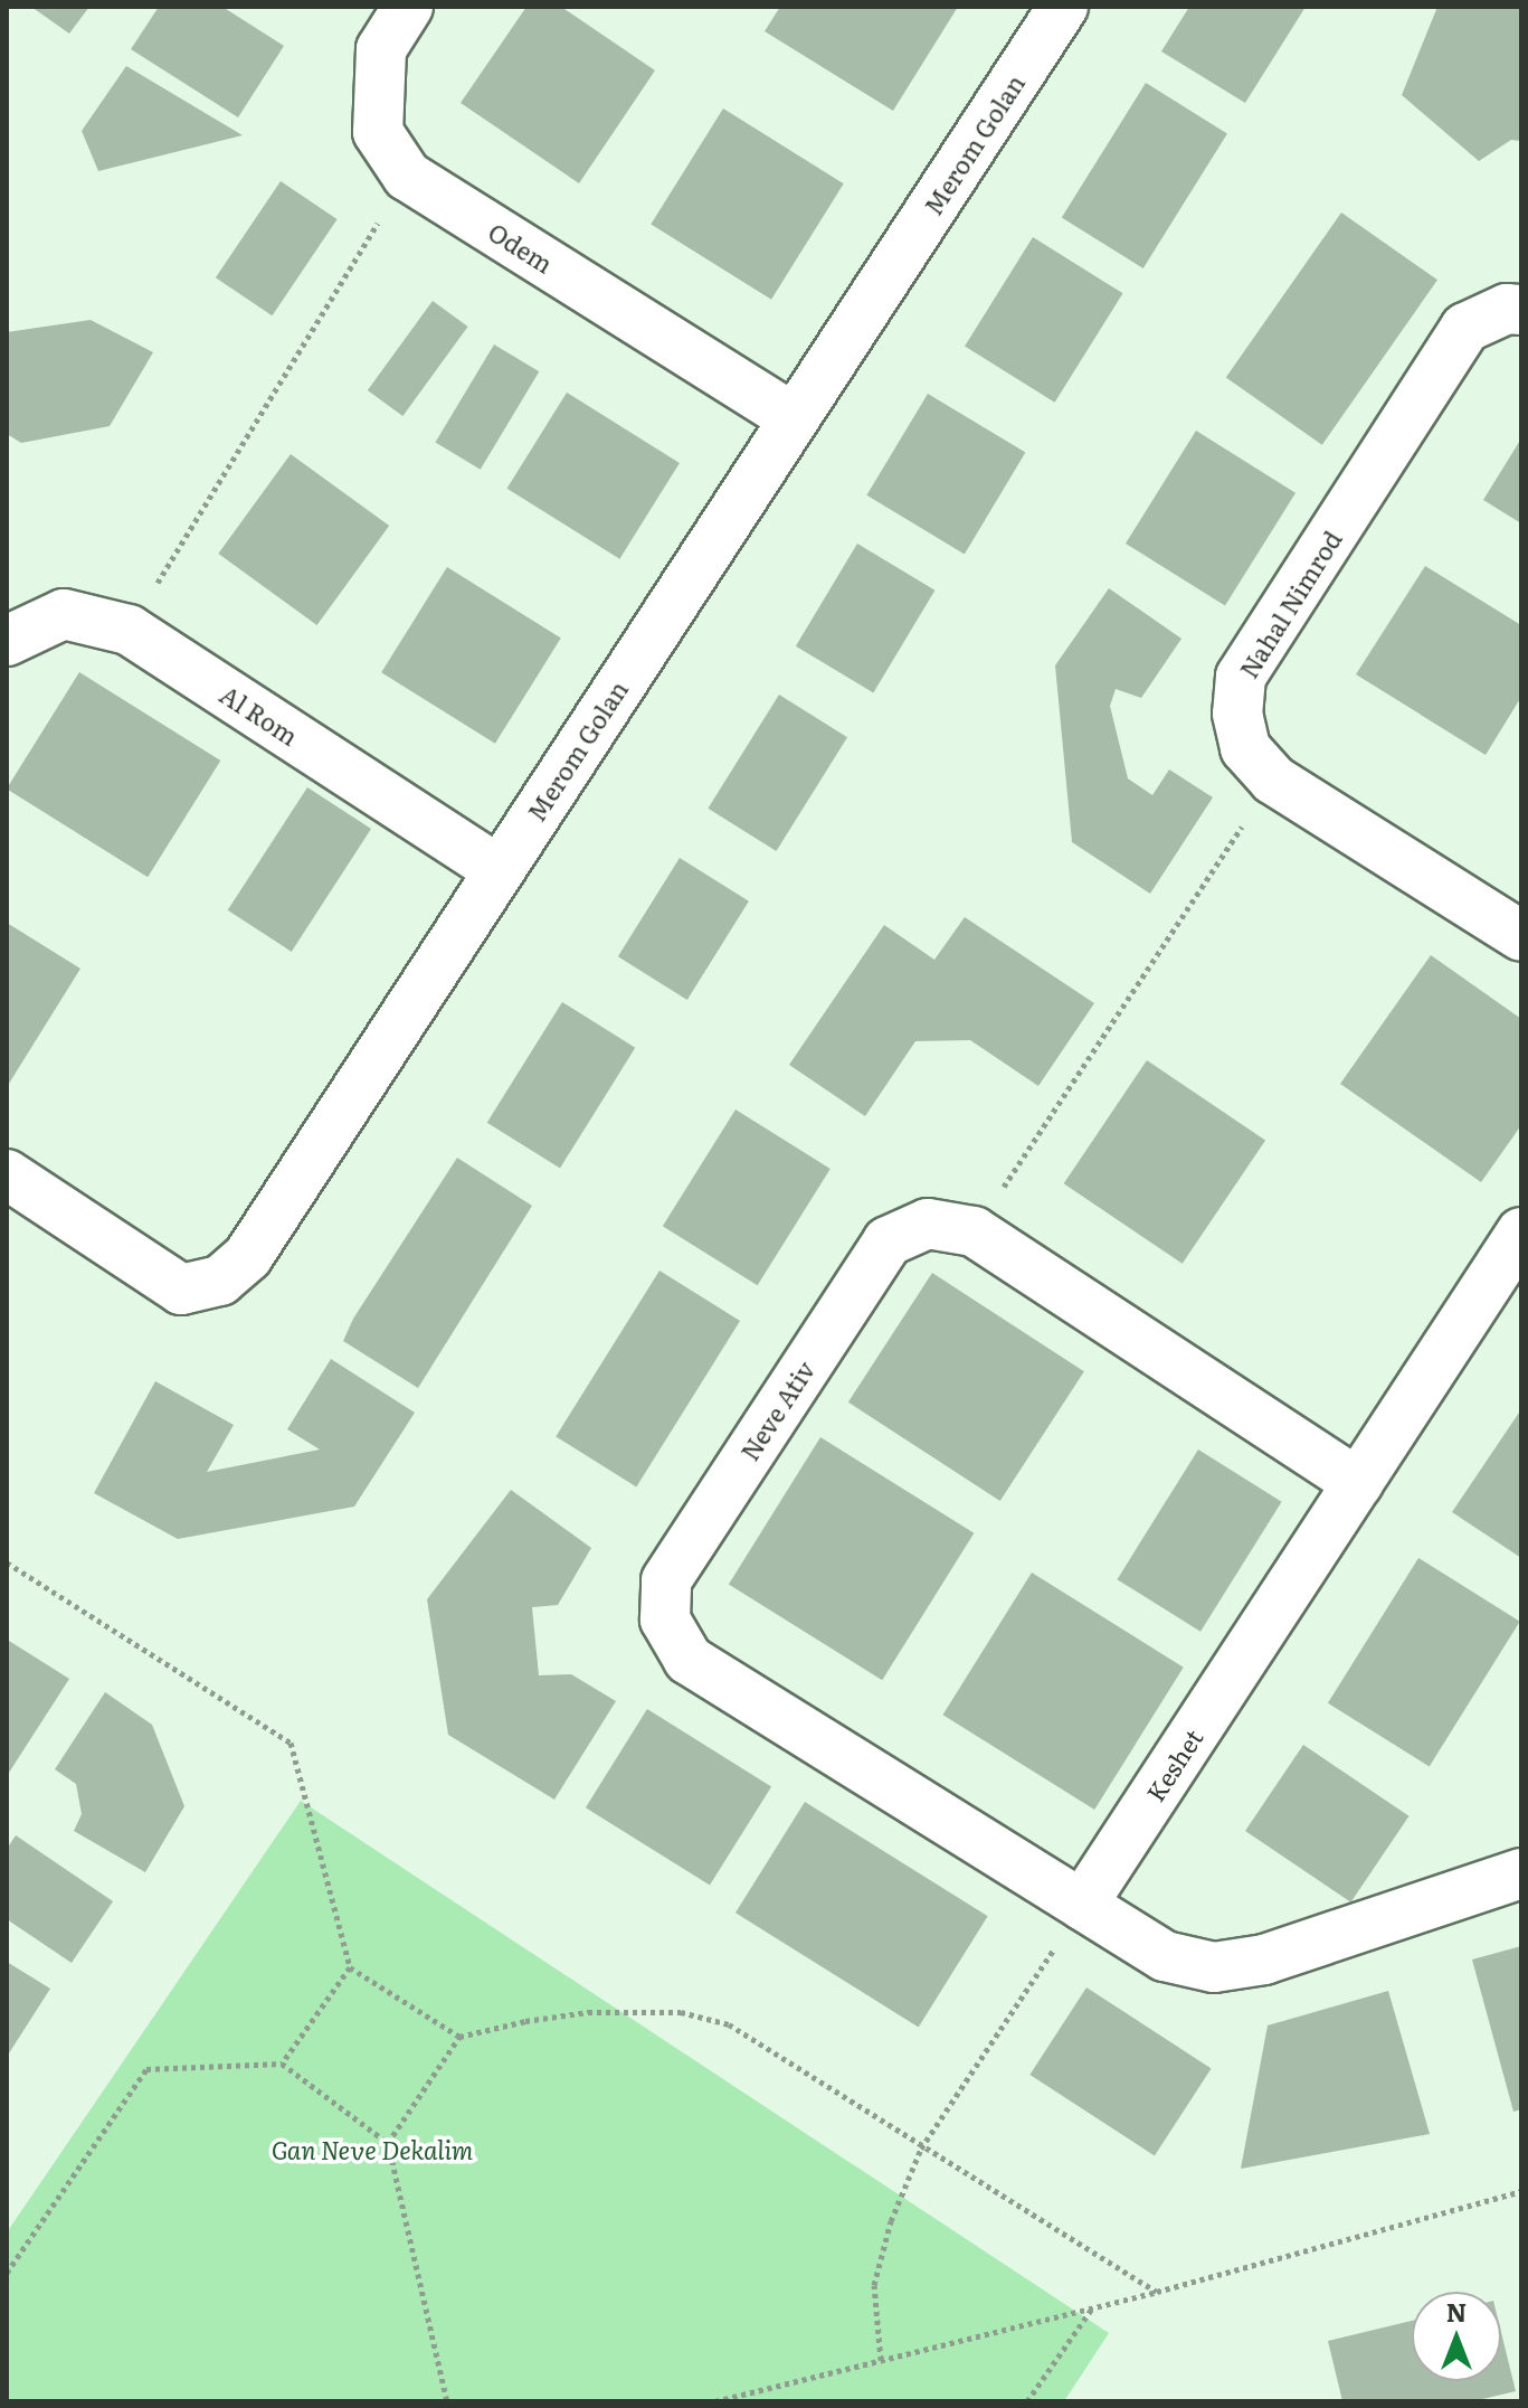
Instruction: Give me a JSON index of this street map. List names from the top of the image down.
{
  "streets": {
    "street": [
      "Merom Golan",
      "Odem",
      "Nahal Nimrod",
      "Al Rom",
      "Neve Ativ",
      "Keshet"
    ]
  },
  "crossings": [
    ["Merom Golan", "Odem"],
    ["Merom Golan", "Al Rom"],
    ["Neve Ativ", "Keshet"]
  ],
  "parks": ["Gan Neve Dekalim"],
  "north": "top"
}
